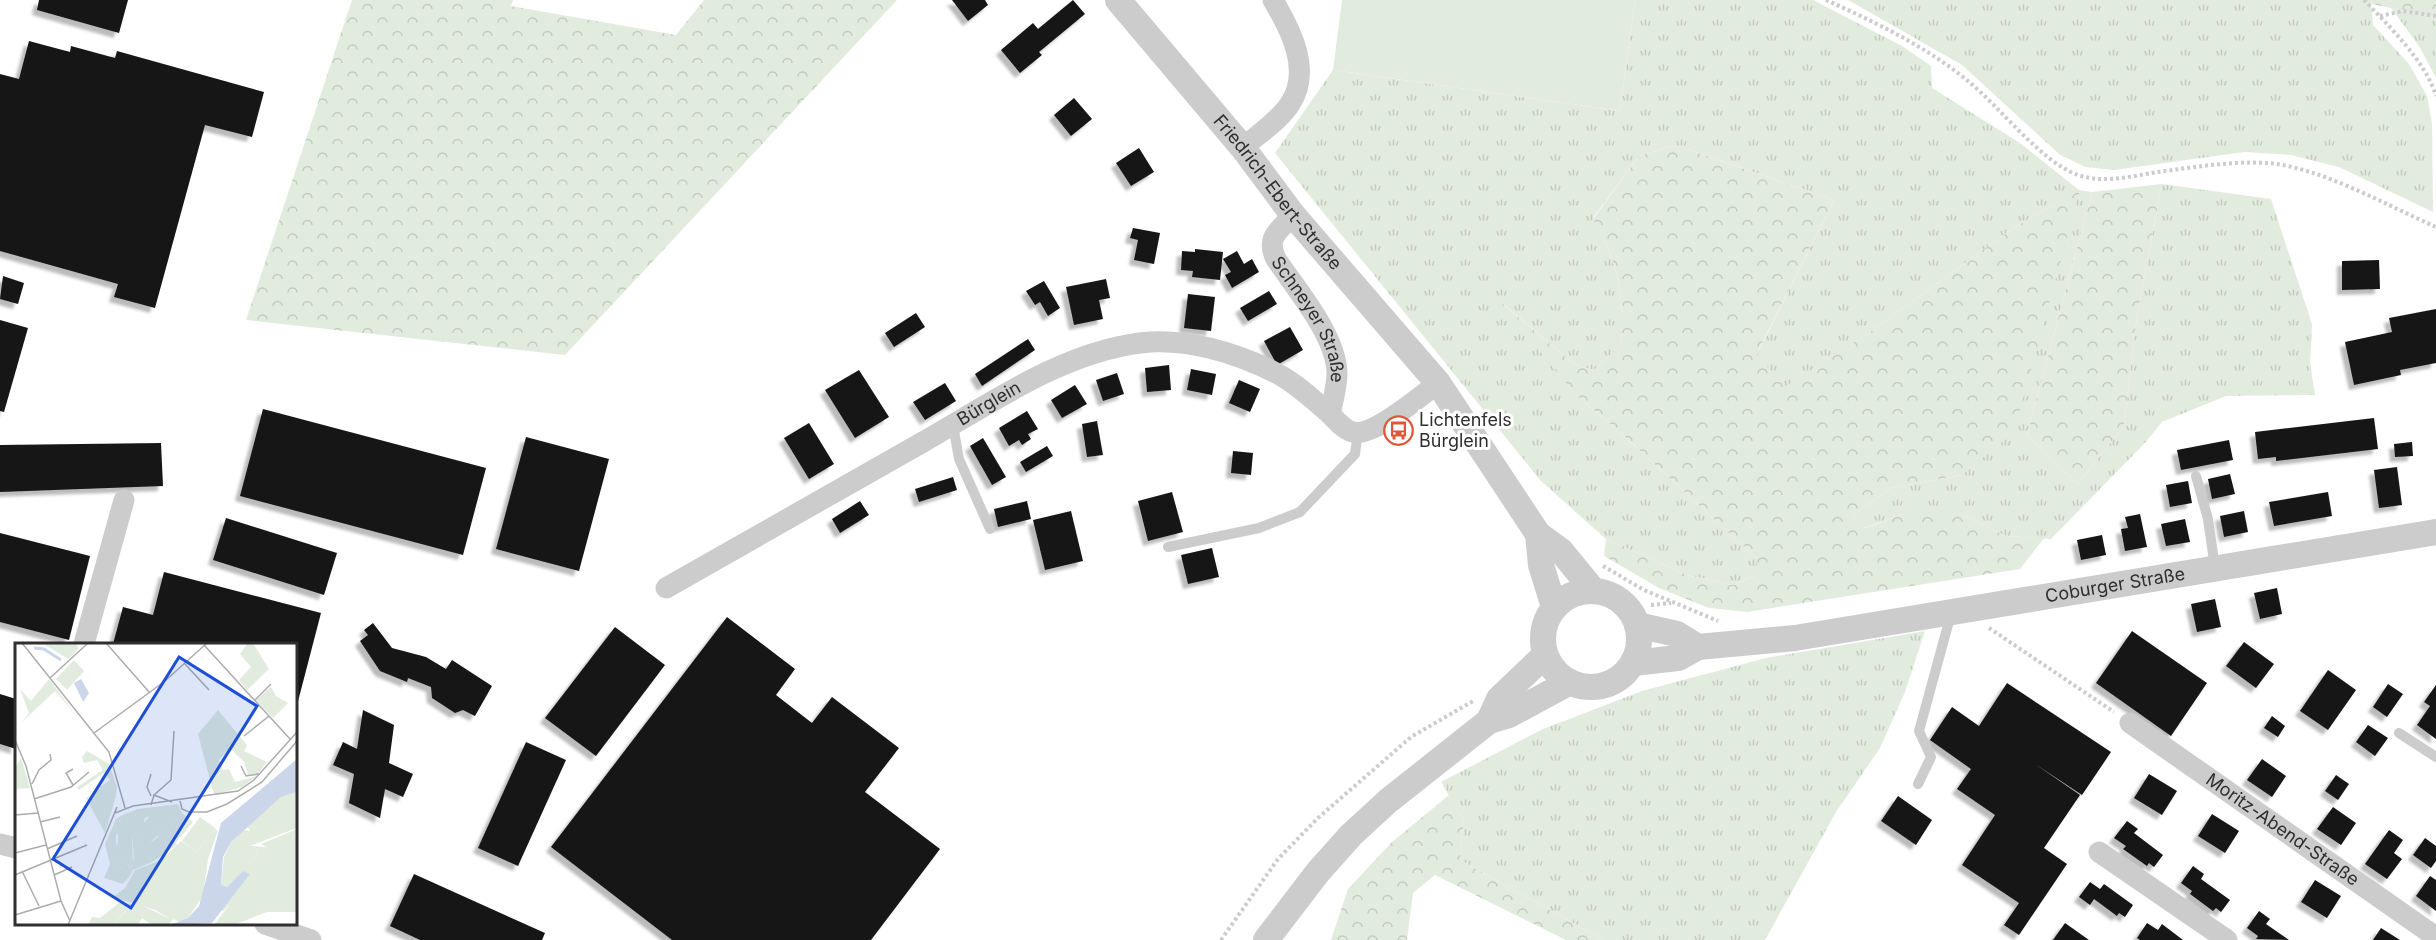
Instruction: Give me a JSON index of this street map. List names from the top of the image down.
{
  "streets": {
    "street": [
      "Friedrich-Ebert-Straße",
      "Schneyer Straße",
      "Bürglein",
      "Coburger Straße",
      "Moritz-Abend-Straße"
    ]
  },
  "crossings": [
    ["Friedrich-Ebert-Straße", "Schneyer Straße"],
    ["Schneyer Straße", "Bürglein"]
  ],
  "places": {
    "bus stop": ["Lichtenfels Bürglein"]
  }
}
